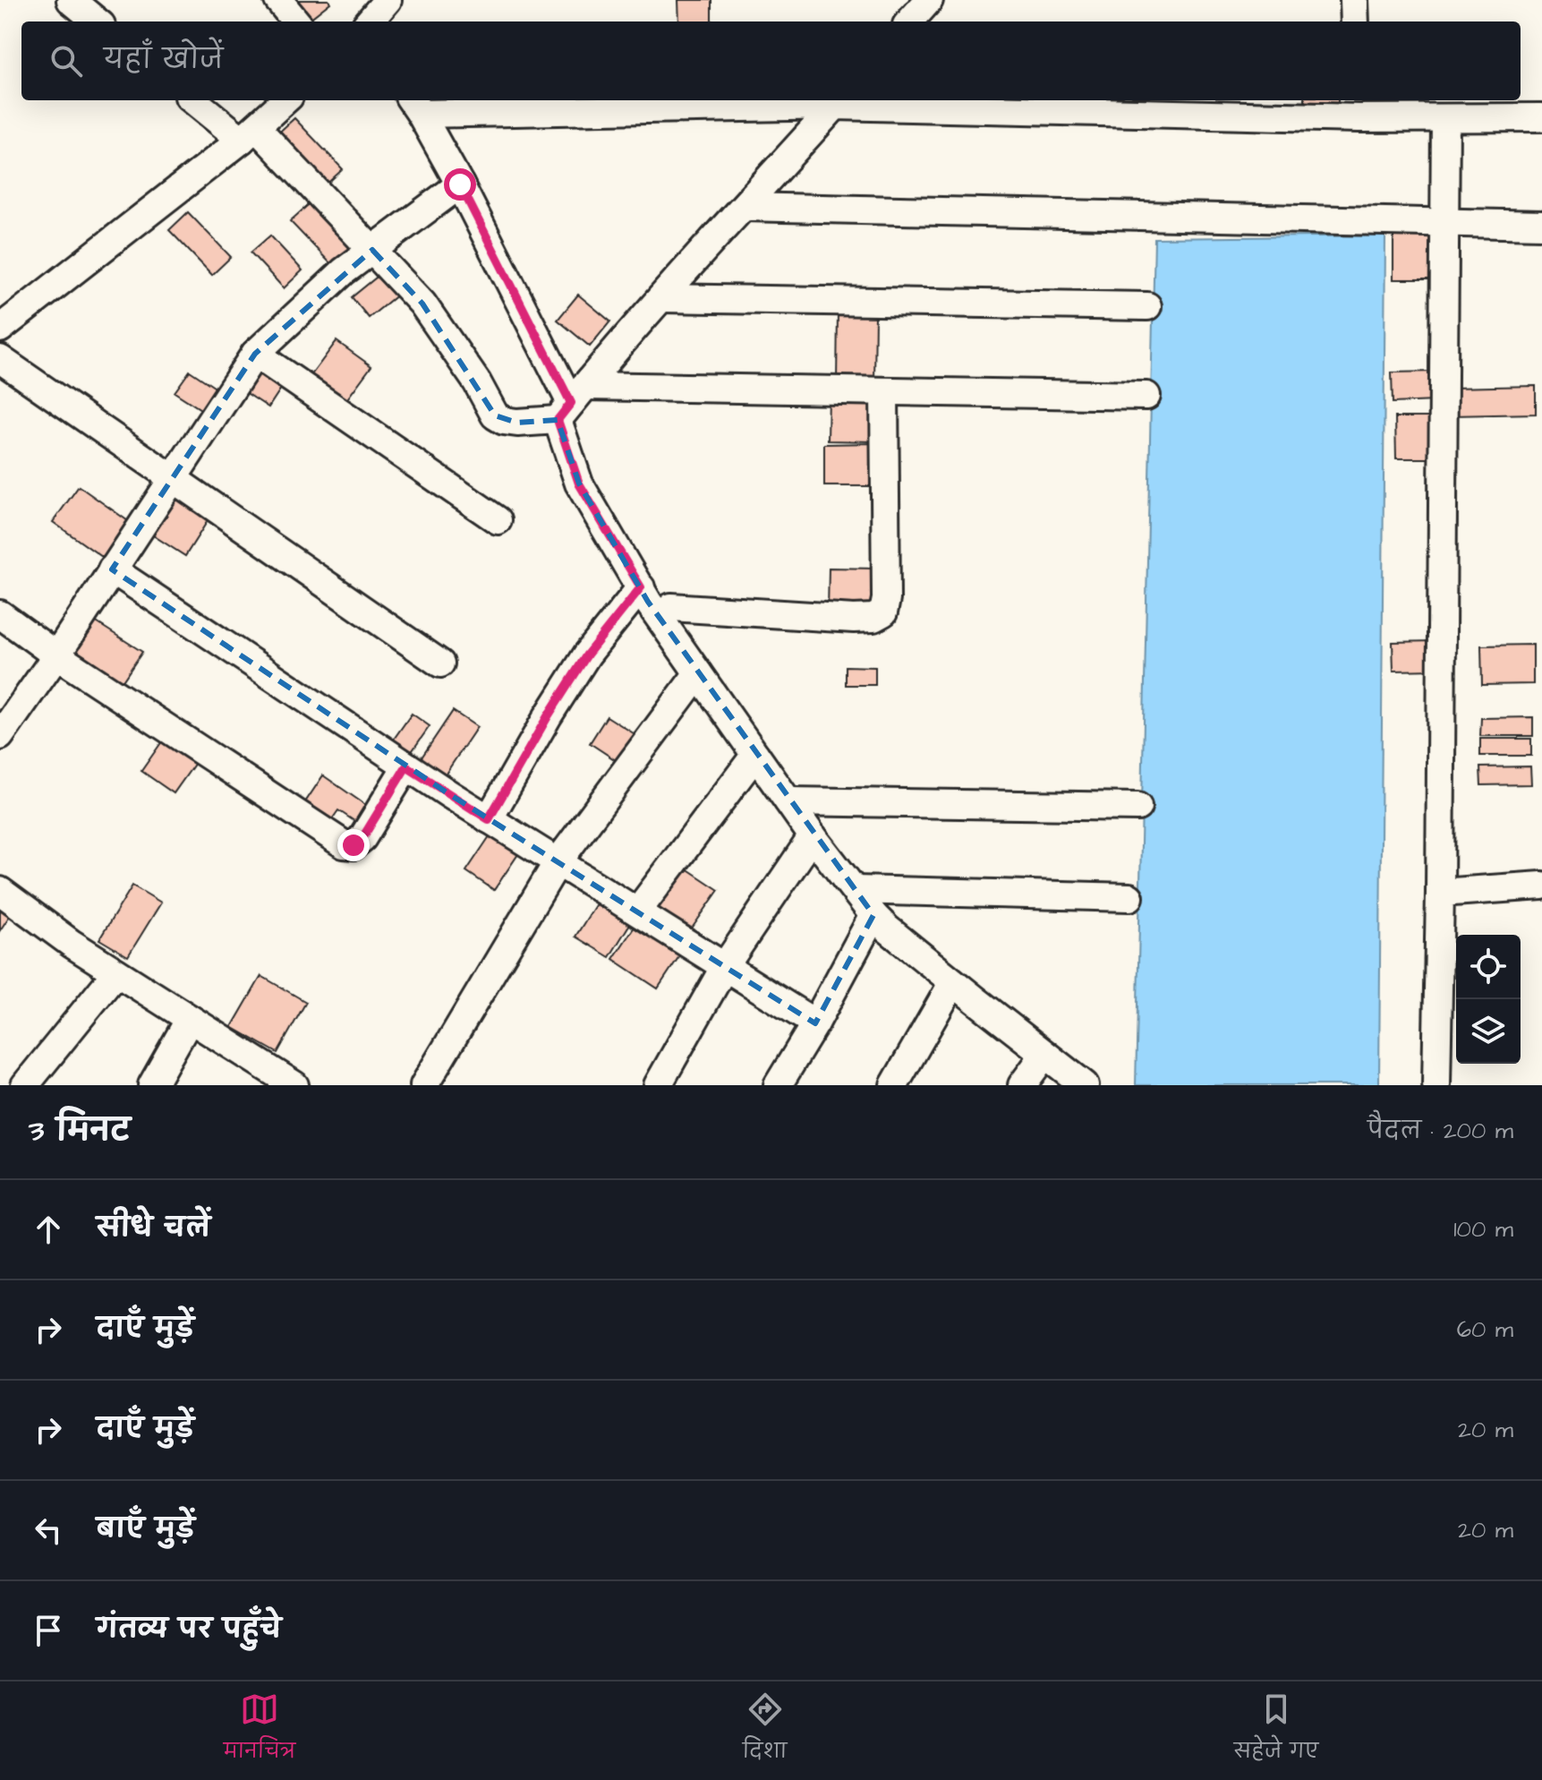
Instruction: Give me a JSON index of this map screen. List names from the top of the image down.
{
  "page": {
    "search": "यहाँ खोजें",
    "heading": ["3 मिनट", "पैदल · 200 m"],
    "list": [
      ["सीधे चलें", "100 m"],
      ["दाएँ मुड़ें", "60 m"],
      ["दाएँ मुड़ें", "20 m"],
      ["बाएँ मुड़ें", "20 m"],
      "गंतव्य पर पहुँचे"
    ],
    "nav": ["मानचित्र", "दिशा", "सहेजे गए"]
  }
}
